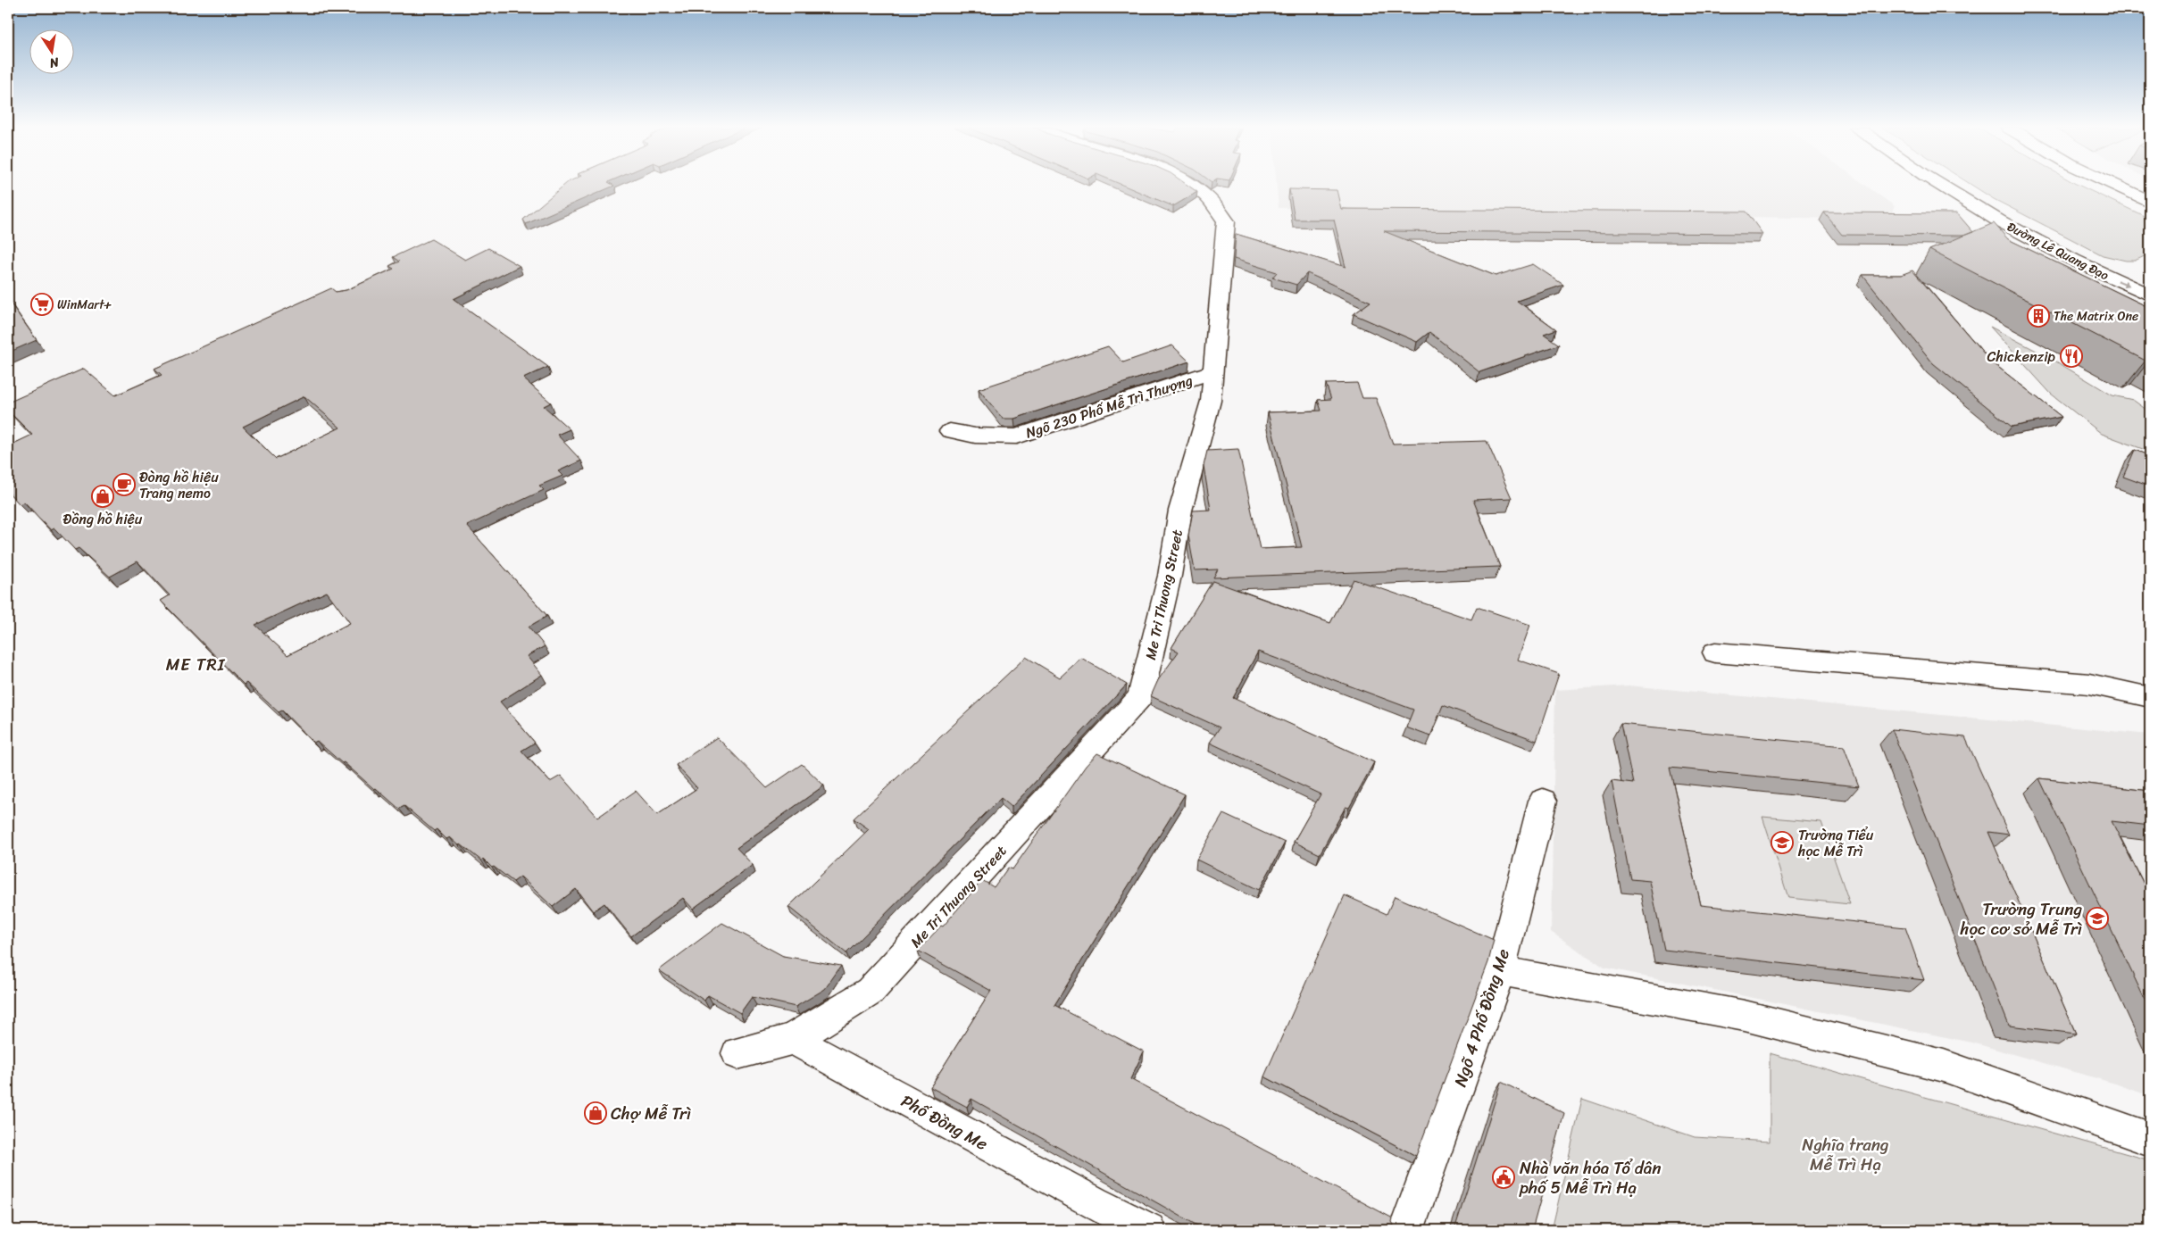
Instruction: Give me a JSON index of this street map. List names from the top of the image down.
{
  "streets": {
    "street": [
      "Đường Lê Quang Đạo",
      "Ngõ 230 Phố Mễ Trì Thượng",
      "Me Tri Thuong Street",
      "Ngõ 4 Phố Đồng Me",
      "Phố Đồng Me"
    ]
  },
  "crossings": [
    ["Ngõ 230 Phố Mễ Trì Thượng", "Me Tri Thuong Street"],
    ["Me Tri Thuong Street", "Phố Đồng Me"]
  ],
  "one_way": ["Đường Lê Quang Đạo"],
  "districts": ["ME TRI"],
  "parks": ["Nghĩa trang Mễ Trì Hạ"],
  "places": {
    "supermarket": ["WinMart+"],
    "building": ["The Matrix One"],
    "restaurant": ["Chickenzip"],
    "cafe": ["Đòng hồ hiệu Trang nemo"],
    "shop": ["Đồng hồ hiệu", "Chợ Mễ Trì"],
    "school or university": ["Trường Tiểu học Mễ Trì", "Trường Trung học cơ sở Mễ Trì"],
    "public building": ["Nhà văn hóa Tổ dân phố 5 Mễ Trì Hạ"]
  },
  "north": "bottom"
}
